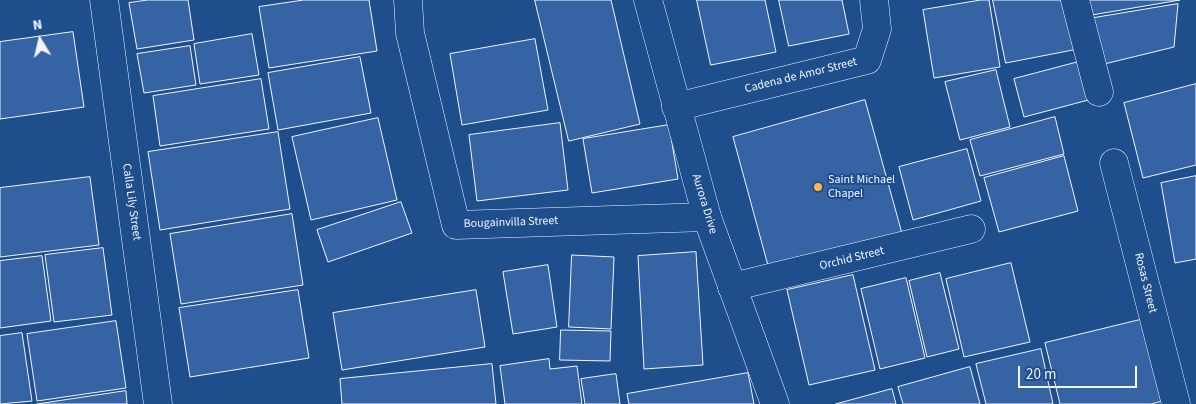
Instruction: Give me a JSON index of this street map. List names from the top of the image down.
{
  "streets": {
    "street": [
      "Cadena de Amor Street",
      "Calla Lily Street",
      "Aurora Drive",
      "Bougainvilla Street",
      "Orchid Street",
      "Rosas Street"
    ]
  },
  "crossings": [
    ["Cadena de Amor Street", "Aurora Drive"],
    ["Aurora Drive", "Bougainvilla Street"],
    ["Aurora Drive", "Orchid Street"]
  ],
  "places": ["Saint Michael Chapel"],
  "scale_bar": "20 m",
  "north": "top"
}
